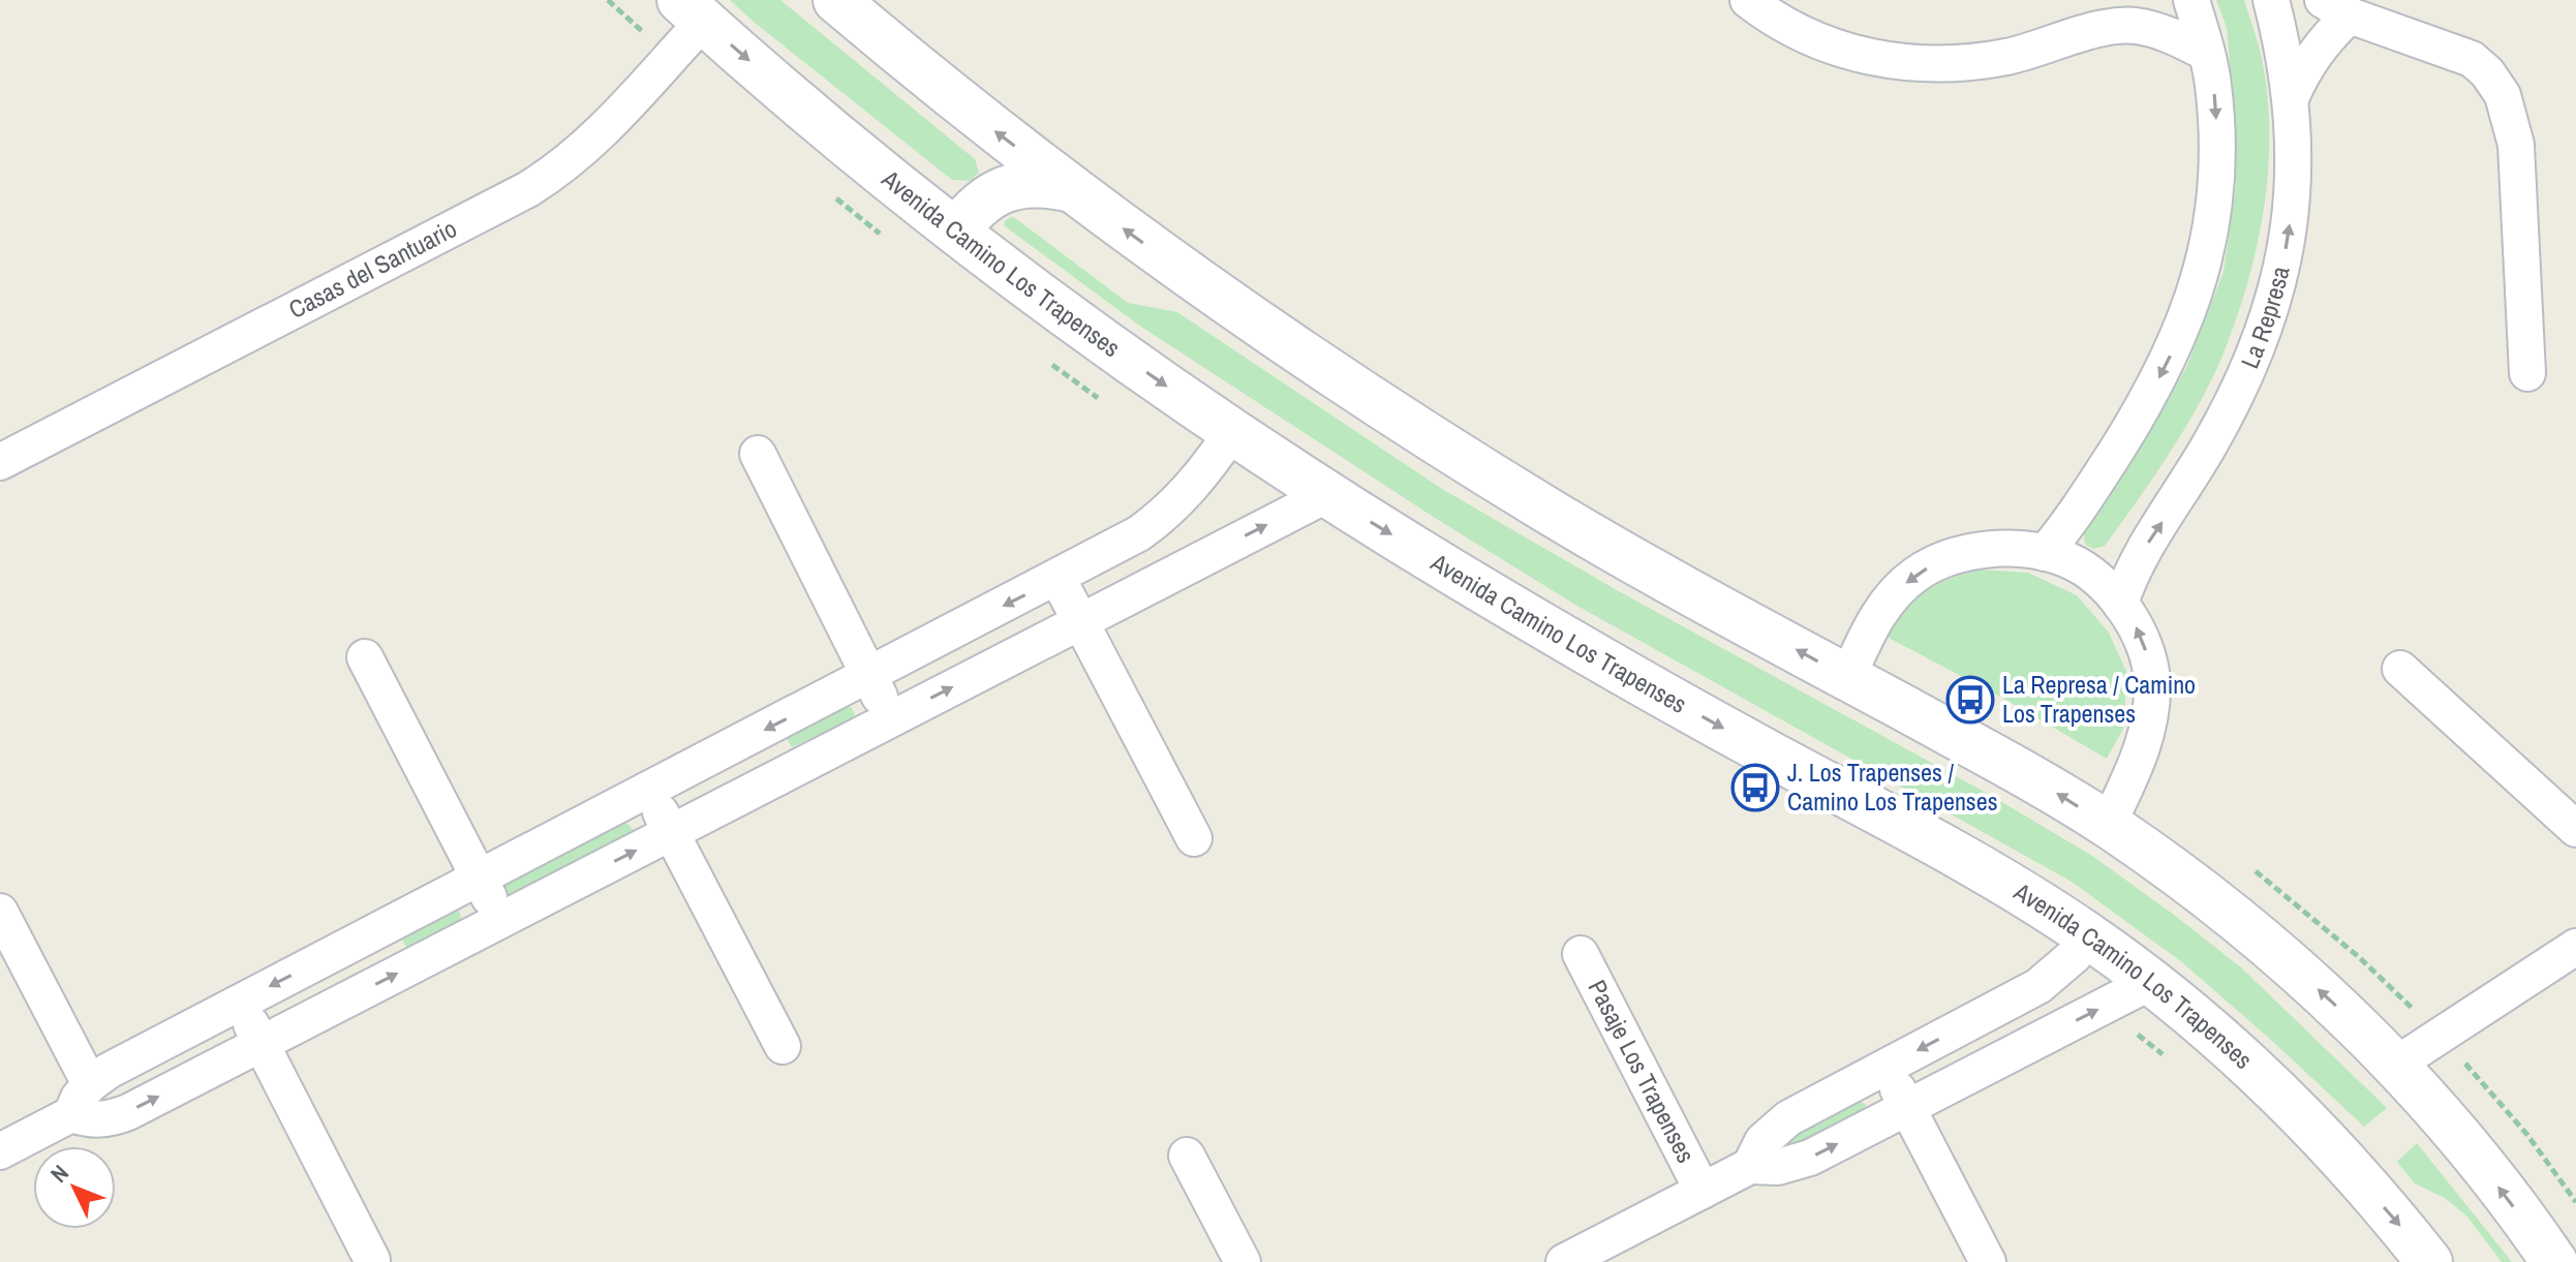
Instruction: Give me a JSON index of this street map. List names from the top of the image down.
{
  "streets": {
    "main road": ["Avenida Camino Los Trapenses"],
    "street": ["Casas del Santuario", "La Represa", "Pasaje Los Trapenses"]
  },
  "crossings": [
    ["Avenida Camino Los Trapenses", "Casas del Santuario"],
    ["Avenida Camino Los Trapenses", "Pasaje Los Trapenses"]
  ],
  "places": {
    "bus stop": ["La Represa / Camino Los Trapenses", "J. Los Trapenses / Camino Los Trapenses"]
  },
  "north": "top left"
}
